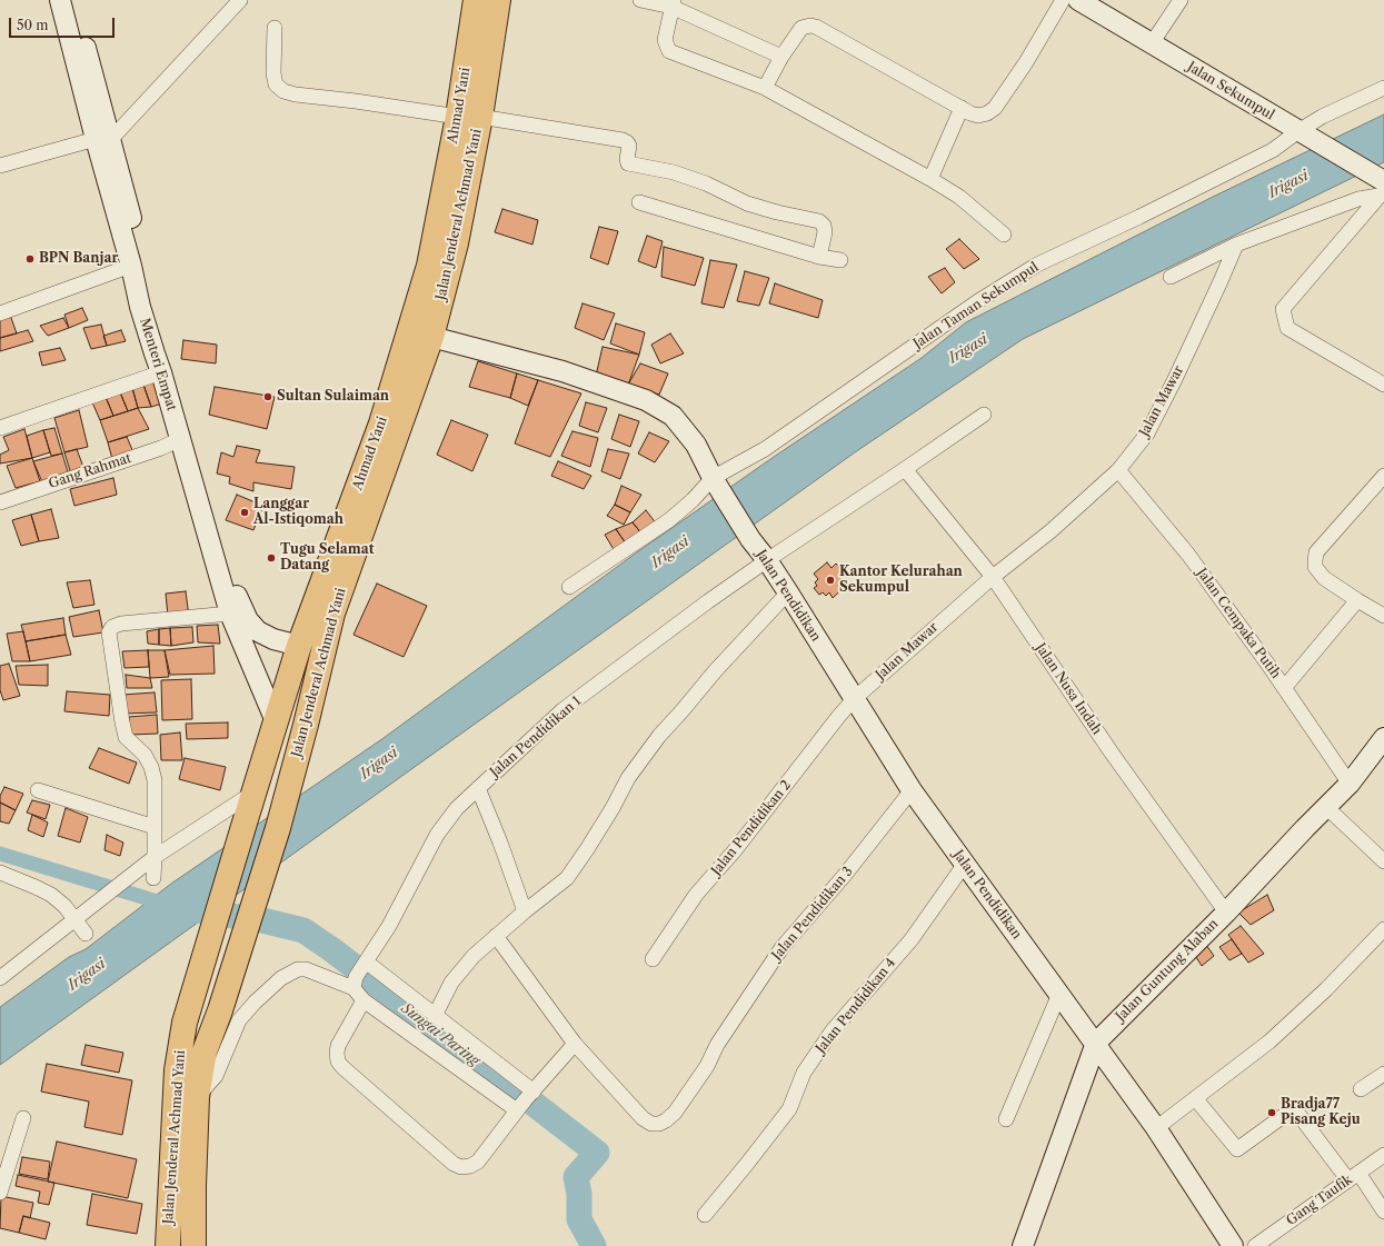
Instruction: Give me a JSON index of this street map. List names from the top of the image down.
{
  "streets": {
    "highway": ["Ahmad Yani", "Jalan Jenderal Achmad Yani"],
    "street": [
      "Jalan Sekumpul",
      "Jalan Taman Sekumpul",
      "Menteri Empat",
      "Jalan Mawar",
      "Gang Rahmat",
      "Jalan Pendidikan",
      "Jalan Cempaka Putih",
      "Jalan Nusa Indah",
      "Jalan Pendidikan 1",
      "Jalan Pendidikan 2",
      "Jalan Pendidikan 3",
      "Jalan Guntung Alaban",
      "Jalan Pendidikan 4",
      "Gang Taufik"
    ]
  },
  "crossings": [
    ["Jalan Sekumpul", "Jalan Taman Sekumpul"],
    ["Ahmad Yani", "Jalan Jenderal Achmad Yani"],
    ["Ahmad Yani", "Menteri Empat"],
    ["Jalan Jenderal Achmad Yani", "Jalan Pendidikan"],
    ["Jalan Taman Sekumpul", "Jalan Pendidikan"],
    ["Menteri Empat", "Gang Rahmat"],
    ["Jalan Mawar", "Jalan Pendidikan"],
    ["Jalan Mawar", "Jalan Cempaka Putih"],
    ["Jalan Mawar", "Jalan Nusa Indah"],
    ["Jalan Mawar", "Jalan Pendidikan 2"],
    ["Jalan Pendidikan", "Jalan Pendidikan 1"],
    ["Jalan Pendidikan", "Jalan Pendidikan 2"],
    ["Jalan Pendidikan", "Jalan Pendidikan 3"],
    ["Jalan Pendidikan", "Jalan Guntung Alaban"],
    ["Jalan Pendidikan", "Jalan Pendidikan 4"],
    ["Jalan Cempaka Putih", "Jalan Guntung Alaban"],
    ["Jalan Nusa Indah", "Jalan Pendidikan 1"],
    ["Jalan Nusa Indah", "Jalan Guntung Alaban"]
  ],
  "water": ["Irigasi", "Sungai Paring"],
  "places": [
    "BPN Banjar",
    "Sultan Sulaiman",
    "Langgar Al-Istiqomah",
    "Tugu Selamat Datang",
    "Kantor Kelurahan Sekumpul",
    "Bradja77 Pisang Keju"
  ],
  "scale_bar": "50 m"
}
